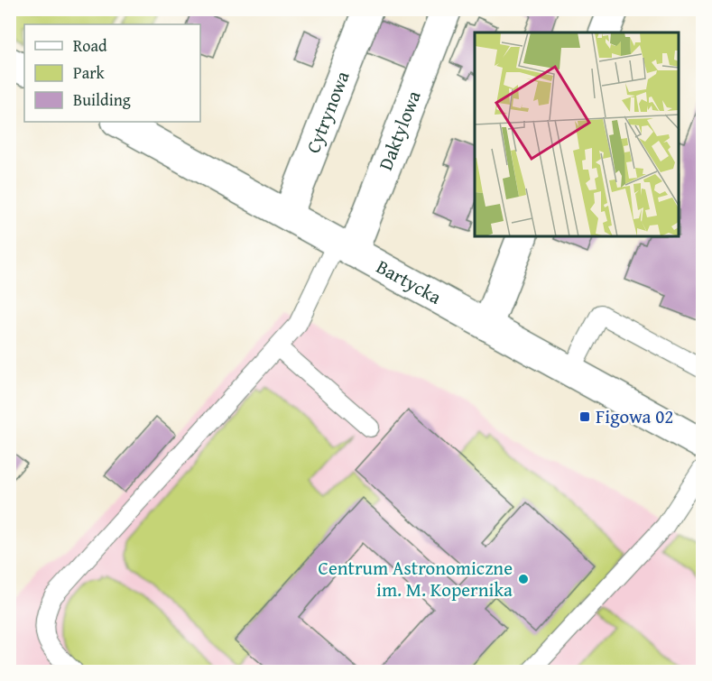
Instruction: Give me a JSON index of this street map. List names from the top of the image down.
{
  "streets": {
    "street": ["Cytrynowa", "Daktylowa", "Bartycka"]
  },
  "crossings": [
    ["Cytrynowa", "Bartycka"],
    ["Daktylowa", "Bartycka"]
  ],
  "places": {
    "transit": ["Figowa 02"],
    "other": ["Centrum Astronomiczne im. M. Kopernika"]
  },
  "legend": ["Road", "Park", "Building"]
}
